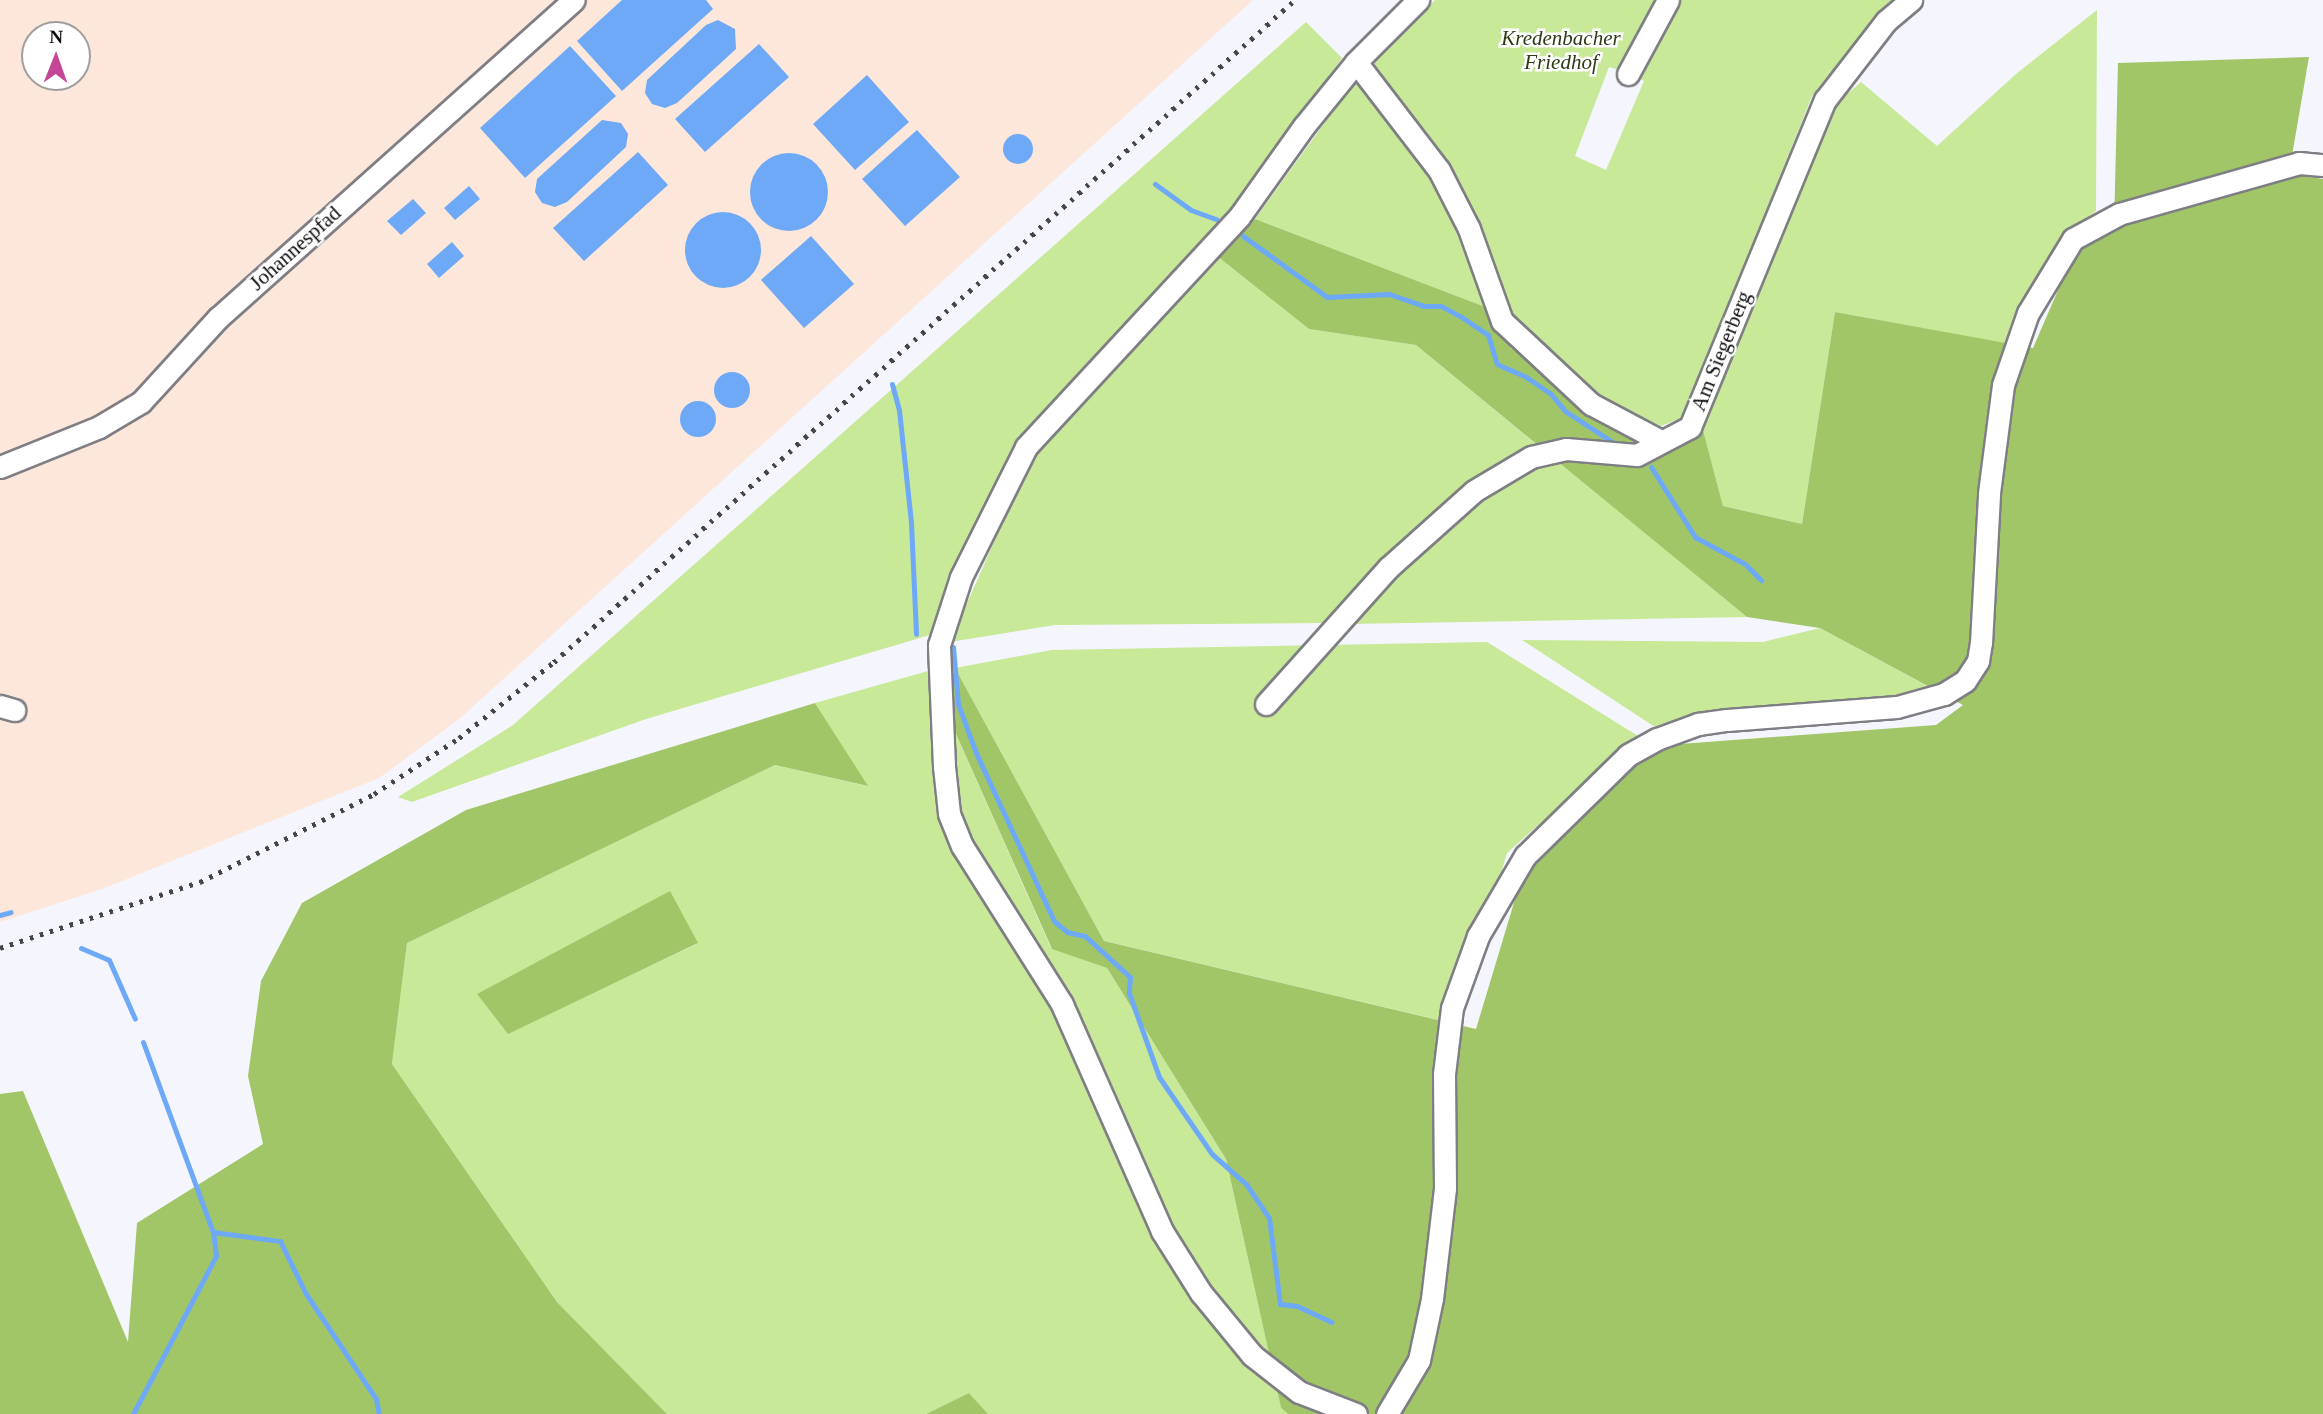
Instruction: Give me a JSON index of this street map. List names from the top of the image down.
{
  "streets": {
    "street": ["Johannespfad", "Am Siegerberg"]
  },
  "parks": ["Kredenbacher Friedhof"],
  "north": "top"
}
